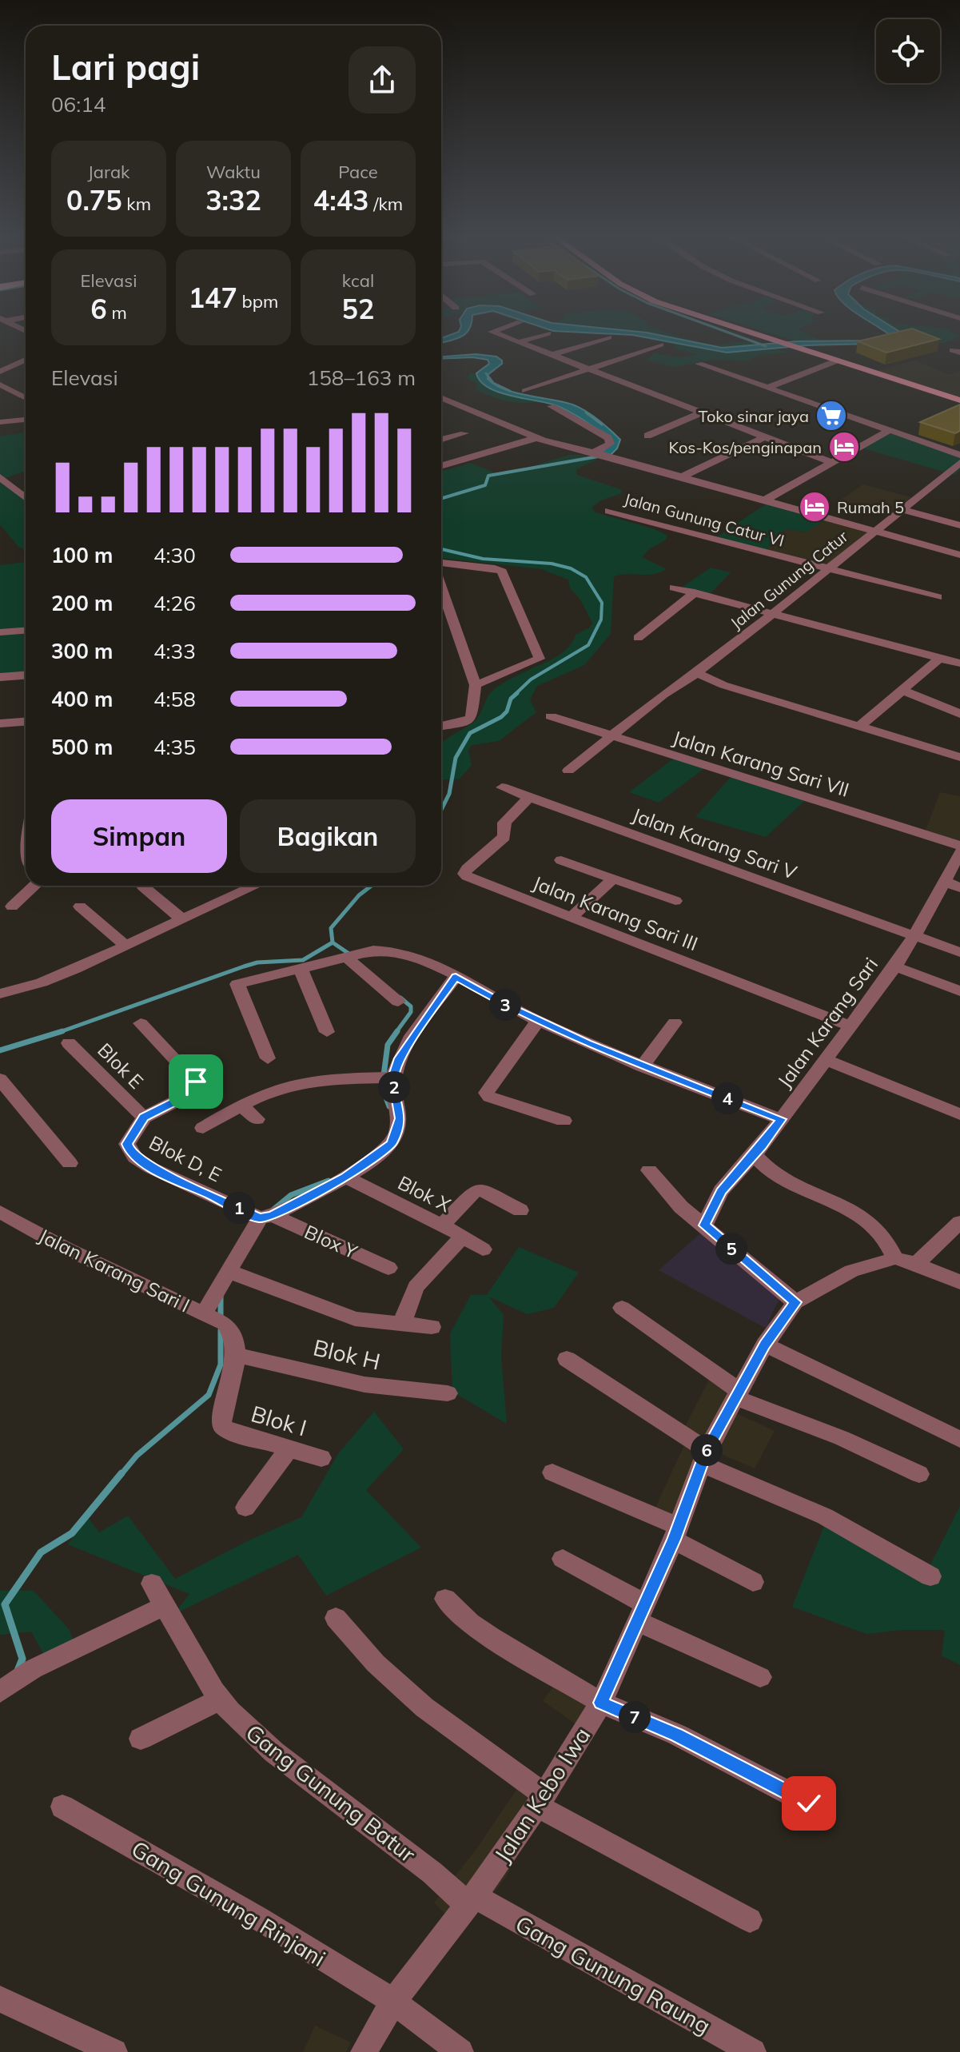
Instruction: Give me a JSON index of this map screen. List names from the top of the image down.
{
  "streets": {
    "street": [
      "Jalan Gunung Catur VI",
      "Jalan Gunung Catur",
      "Jalan Karang Sari VII",
      "Jalan Karang Sari V",
      "Jalan Karang Sari III",
      "Jalan Karang Sari",
      "Blok E",
      "Blok D, E",
      "Blok X",
      "Blox Y",
      "Jalan Karang Sari I",
      "Blok H",
      "Blok I",
      "Gang Gunung Batur",
      "Jalan Kebo Iwa",
      "Gang Gunung Rinjani",
      "Gang Gunung Raung"
    ]
  },
  "crossings": [
    ["Jalan Gunung Catur VI", "Jalan Gunung Catur"],
    ["Jalan Gunung Catur", "Jalan Karang Sari VII"],
    ["Jalan Karang Sari V", "Jalan Karang Sari III"],
    ["Jalan Karang Sari V", "Jalan Karang Sari"],
    ["Jalan Karang Sari III", "Jalan Karang Sari"],
    ["Blok E", "Blok D, E"],
    ["Blok D, E", "Blox Y"],
    ["Blok D, E", "Jalan Karang Sari I"],
    ["Blox Y", "Jalan Karang Sari I"],
    ["Blok H", "Blok I"],
    ["Gang Gunung Batur", "Jalan Kebo Iwa"],
    ["Gang Gunung Batur", "Gang Gunung Raung"],
    ["Jalan Kebo Iwa", "Gang Gunung Rinjani"],
    ["Jalan Kebo Iwa", "Gang Gunung Raung"]
  ],
  "places": {
    "supermarket": ["Toko sinar jaya"],
    "hotel": ["Kos-Kos/penginapan", "Rumah 5"]
  },
  "page": {
    "heading": ["Lari pagi", "06:14"],
    "stats": [
      ["Jarak", "0.75 km"],
      ["Waktu", "3:32"],
      ["Pace", "4:43 /km"],
      ["Elevasi", "6 m"],
      ["147 bpm"],
      ["kcal", "52"]
    ],
    "chart": ["Elevasi", "158–163 m"],
    "list": [
      {
        "name": "100 m",
        "note": "4:30"
      },
      {
        "name": "200 m",
        "note": "4:26"
      },
      {
        "name": "300 m",
        "note": "4:33"
      },
      {
        "name": "400 m",
        "note": "4:58"
      },
      {
        "name": "500 m",
        "note": "4:35"
      }
    ],
    "buttons": ["Simpan", "Bagikan"],
    "pins": [
      "3",
      "2",
      "4",
      "1",
      "5",
      "6",
      "7"
    ]
  }
}
